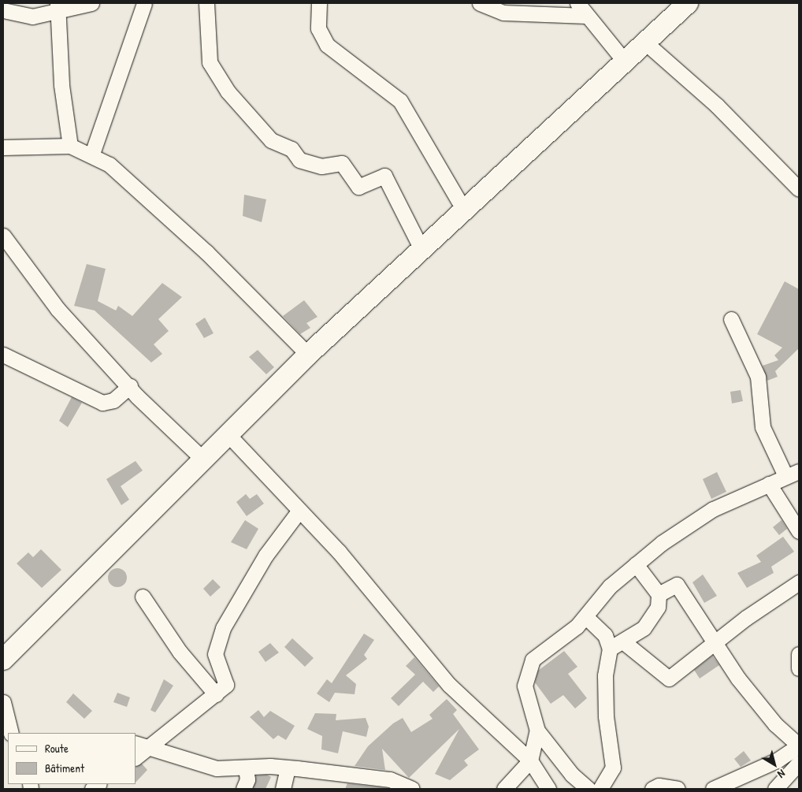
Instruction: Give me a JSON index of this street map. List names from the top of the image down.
{
  "legend": ["Route", "Bâtiment"],
  "north": "bottom right"
}
